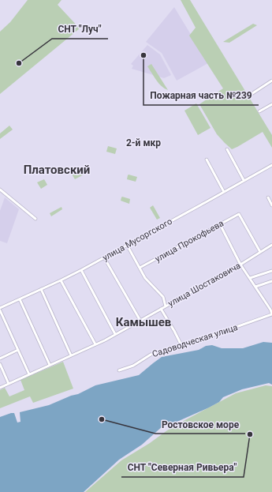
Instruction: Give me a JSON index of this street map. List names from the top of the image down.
{
  "streets": {
    "street": [
      "улица Мусоргского",
      "улица Прокофьева",
      "улица Шостаковича",
      "Садоводческая улица"
    ]
  },
  "crossings": [
    ["улица Прокофьева", "улица Шостаковича"]
  ],
  "districts": ["2-й мкр", "Платовский", "Камышев"],
  "places": [
    "Пожарная часть №239",
    "СНТ \"Луч\"",
    "Ростовское море",
    "СНТ \"Северная Ривьера\""
  ]
}
